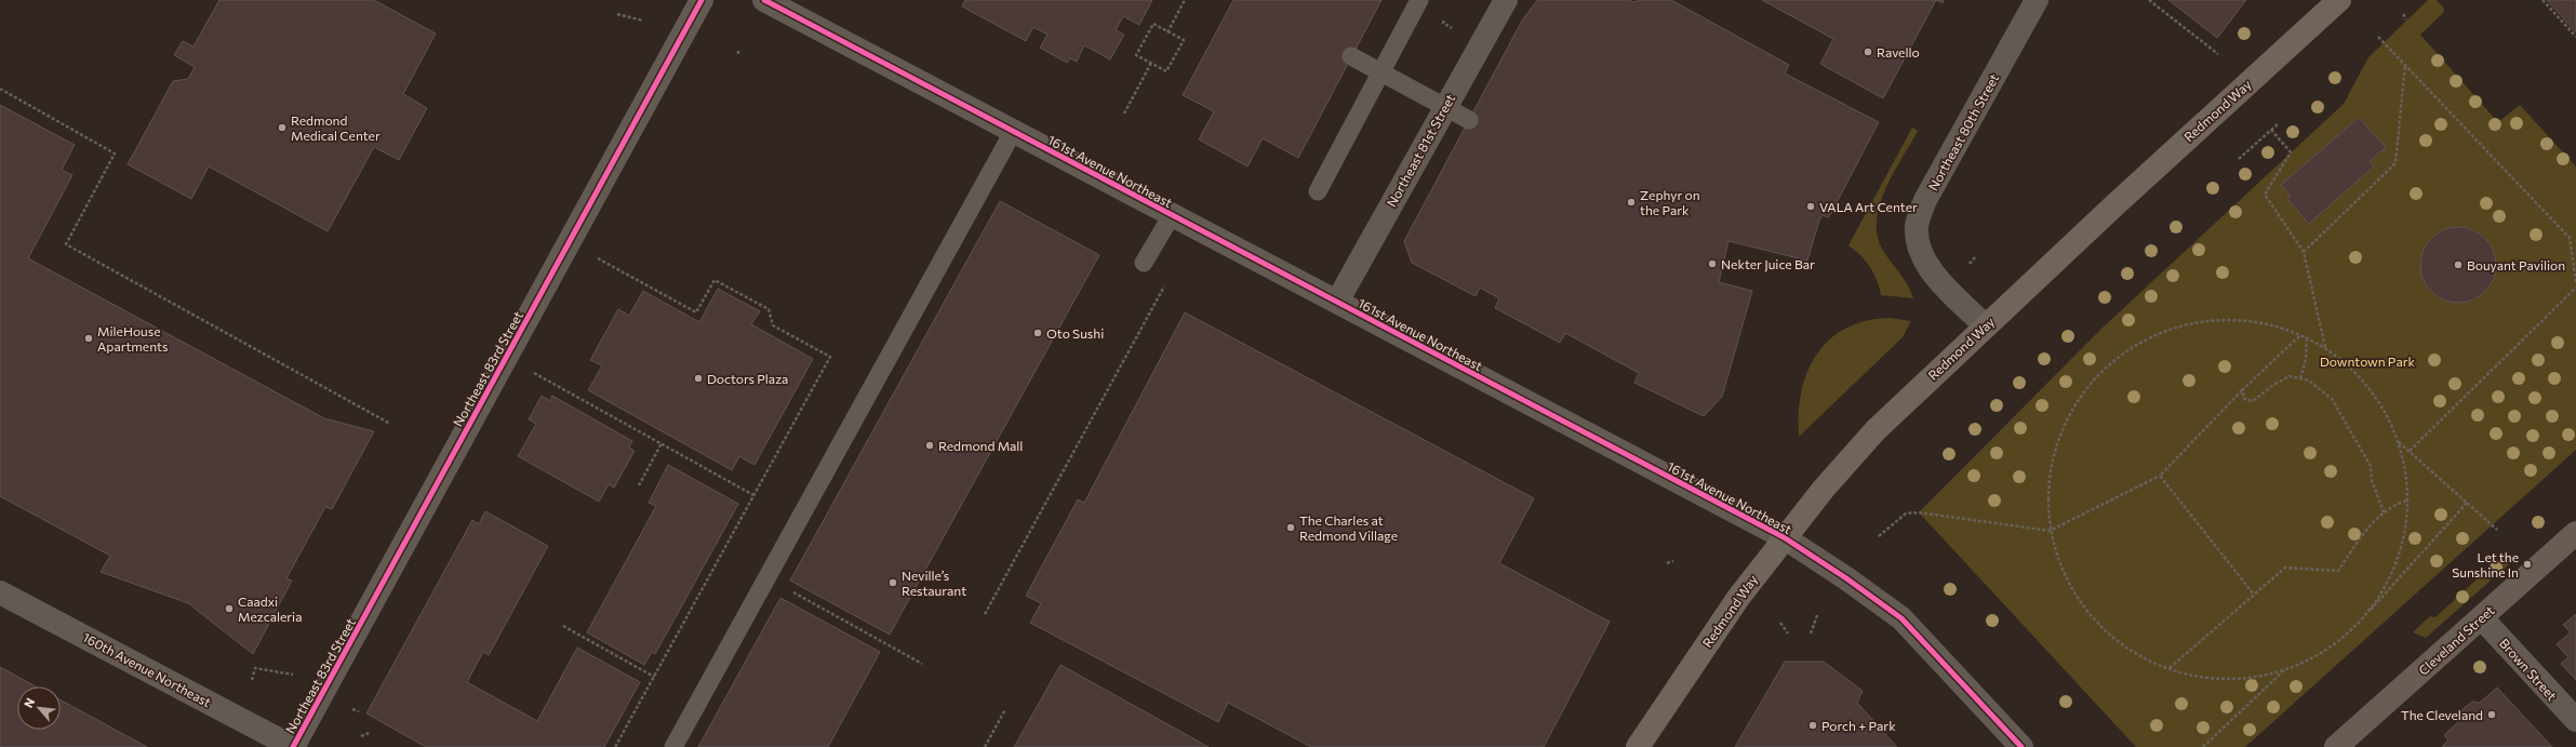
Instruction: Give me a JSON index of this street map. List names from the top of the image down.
{
  "streets": {
    "main road": ["Redmond Way", "Cleveland Street"],
    "street": [
      "Northeast 80th Street",
      "Northeast 81st Street",
      "161st Avenue Northeast",
      "Northeast 83rd Street",
      "160th Avenue Northeast",
      "Brown Street"
    ]
  },
  "crossings": [
    ["Redmond Way", "Northeast 80th Street"],
    ["Redmond Way", "161st Avenue Northeast"],
    ["Northeast 81st Street", "161st Avenue Northeast"],
    ["Northeast 83rd Street", "160th Avenue Northeast"],
    ["Cleveland Street", "Brown Street"]
  ],
  "parks": ["Downtown Park"],
  "places": [
    "Ravello",
    "Redmond Medical Center",
    "Zephyr on the Park",
    "VALA Art Center",
    "Nekter Juice Bar",
    "Bouyant Pavilion",
    "Oto Sushi",
    "MileHouse Apartments",
    "Doctors Plaza",
    "Redmond Mall",
    "The Charles at Redmond Village",
    "Let the Sunshine In",
    "Neville’s Restaurant",
    "Caadxi Mezcaleria",
    "The Cleveland",
    "Porch + Park"
  ],
  "north": "top left"
}
